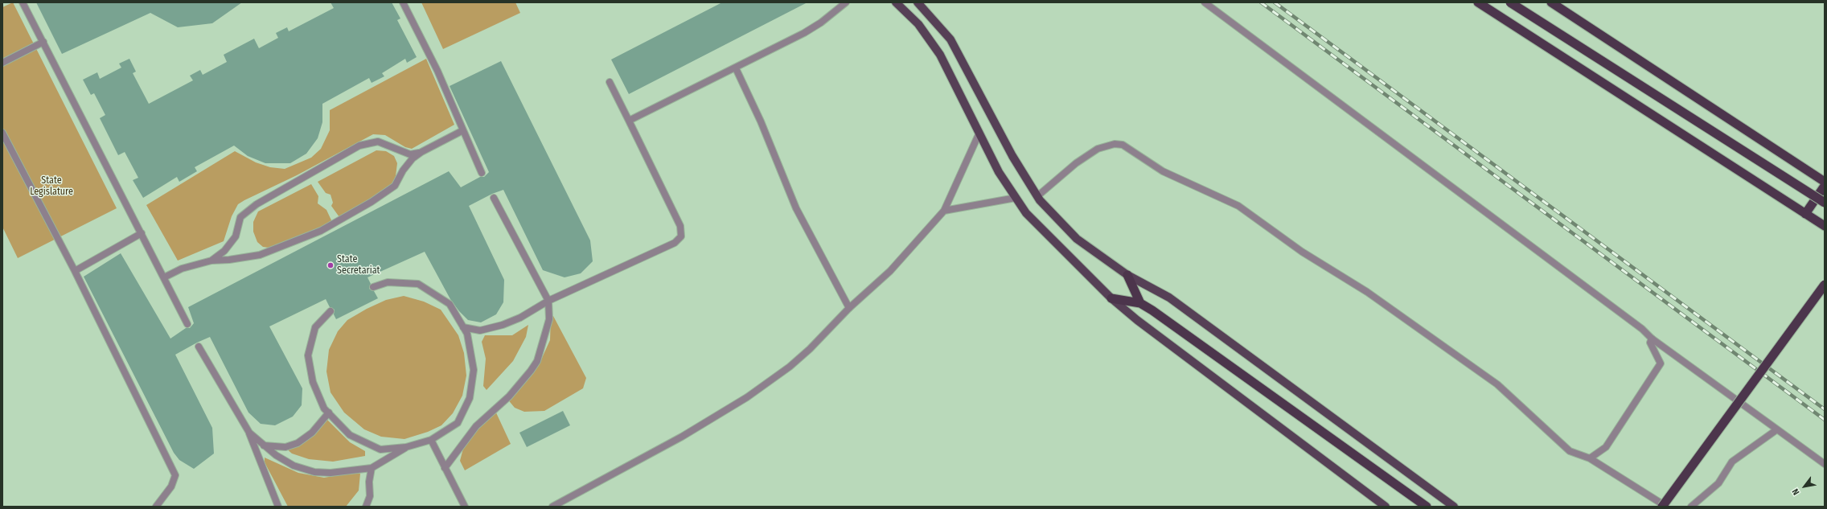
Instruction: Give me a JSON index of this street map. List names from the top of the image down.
{
  "parks": ["State Legislature"],
  "places": ["State Secretariat"],
  "north": "bottom left"
}
